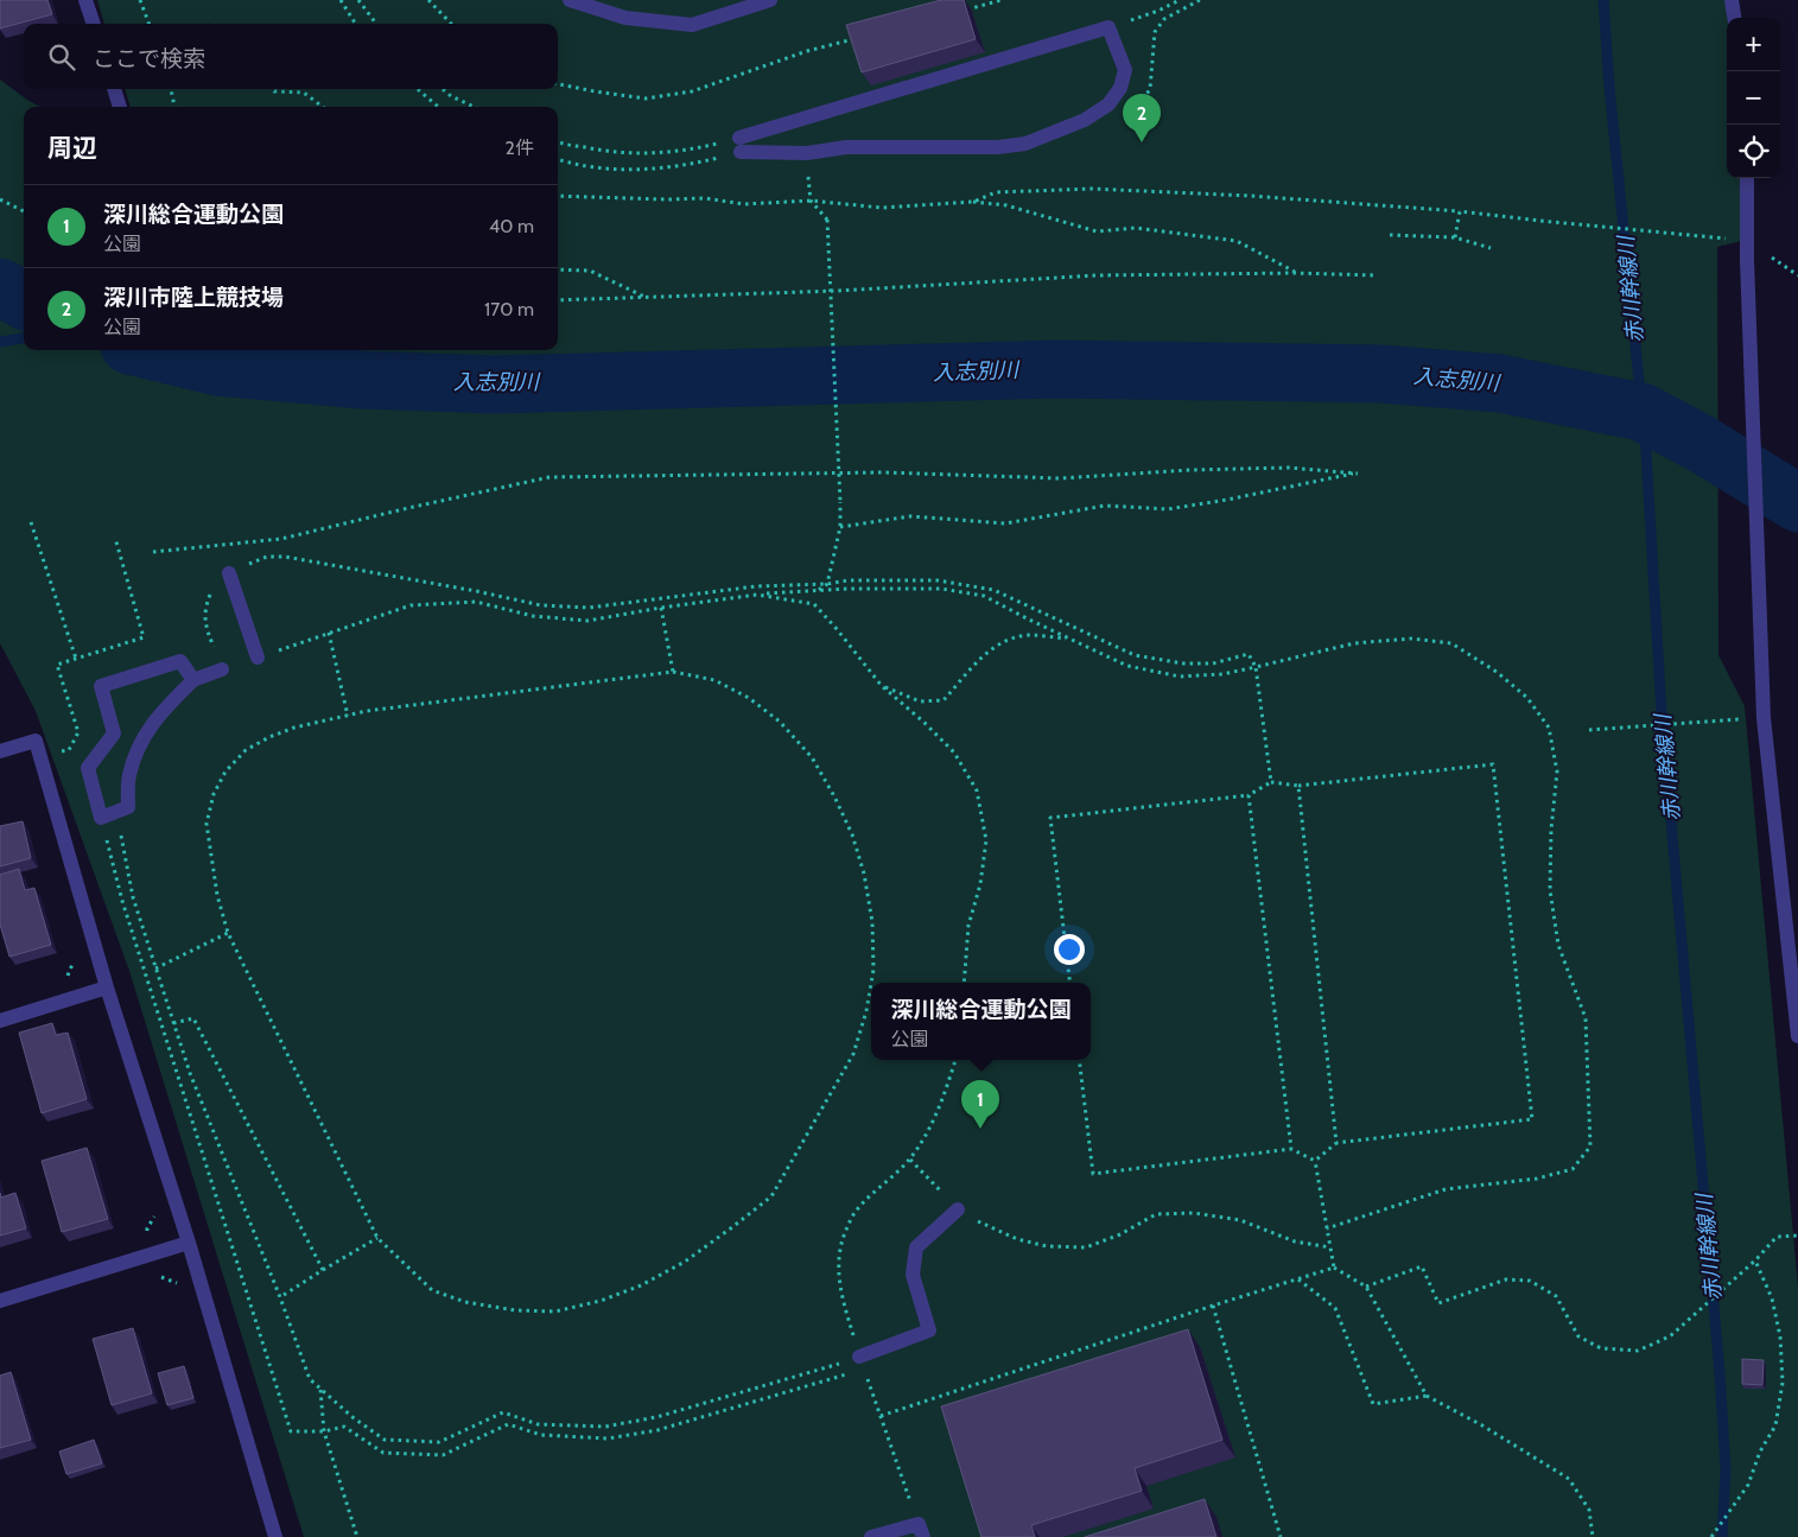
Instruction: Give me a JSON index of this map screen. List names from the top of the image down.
{
  "water": ["赤川幹線川", "入志別川"],
  "page": {
    "map_buttons": ["+", "−"],
    "search": "ここで検索",
    "pins": ["2", "1"],
    "heading": ["周辺", "2件"],
    "list": [
      {
        "mark": "1",
        "name": "深川総合運動公園",
        "note": "公園",
        "value": "40 m"
      },
      {
        "mark": "2",
        "name": "深川市陸上競技場",
        "note": "公園",
        "value": "170 m"
      }
    ],
    "popup": ["深川総合運動公園", "公園"]
  }
}
